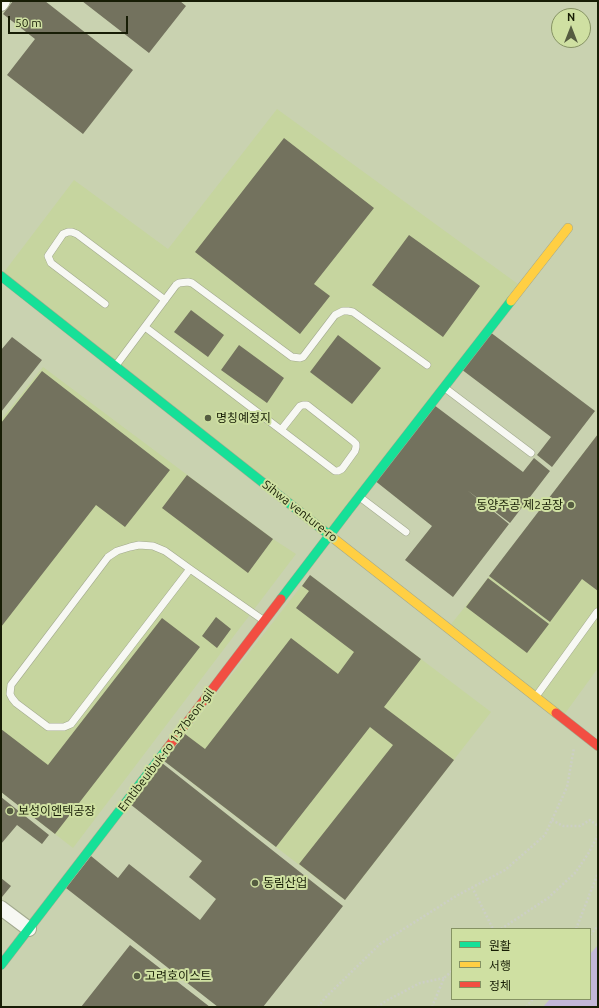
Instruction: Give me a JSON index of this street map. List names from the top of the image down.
{
  "streets": {
    "street": ["Sihwa venture-ro", "Emtibeuibuk-ro 137beon-gil"]
  },
  "crossings": [
    ["Sihwa venture-ro", "Emtibeuibuk-ro 137beon-gil"]
  ],
  "places": [
    "명칭예정지",
    "동양주공 제2공장",
    "보성이엔텍공장",
    "동림산업",
    "고려호이스트"
  ],
  "legend": ["원활", "서행", "정체"],
  "scale_bar": "50 m",
  "north": "top"
}
